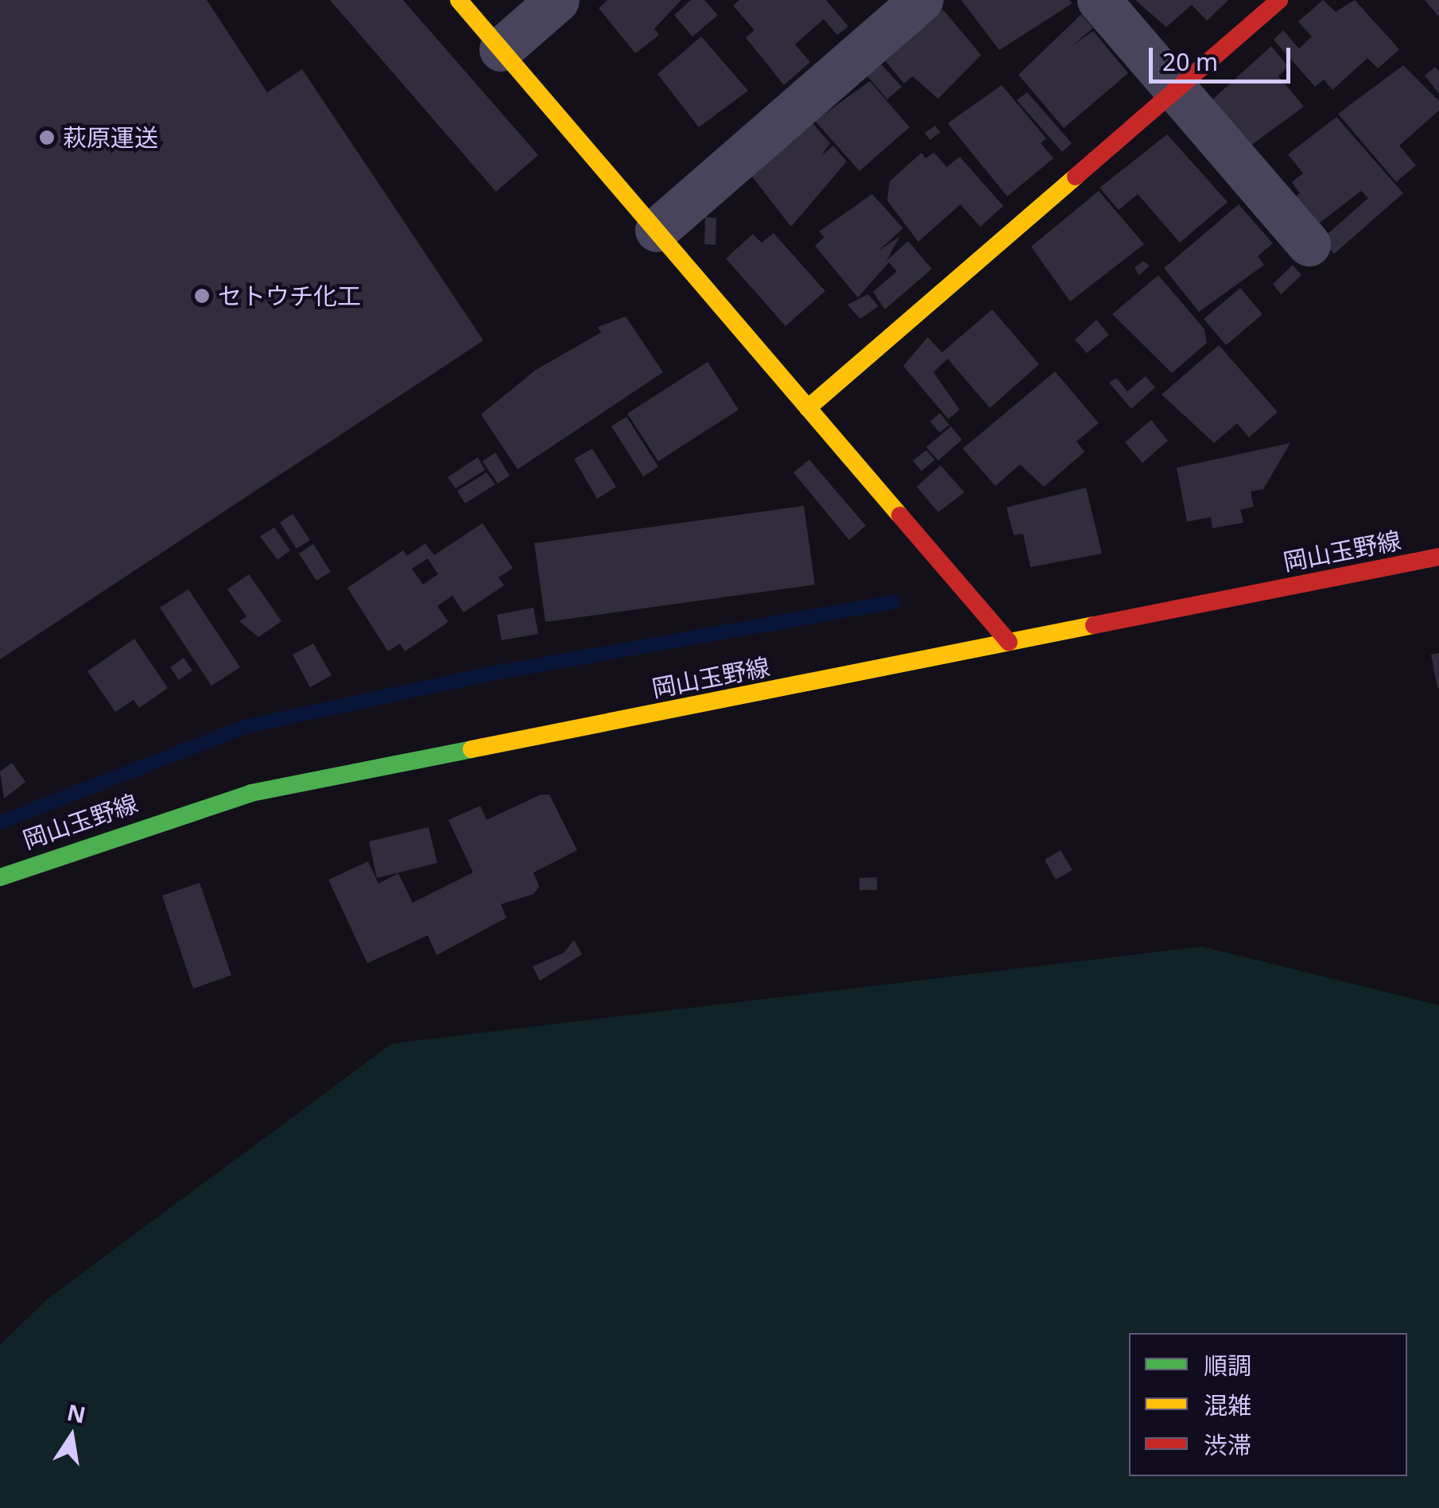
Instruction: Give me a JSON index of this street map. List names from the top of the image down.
{
  "streets": {
    "street": ["岡山玉野線"]
  },
  "places": ["萩原運送", "セトウチ化工"],
  "legend": ["順調", "混雑", "渋滞"],
  "scale_bar": "20 m",
  "north": "top"
}
